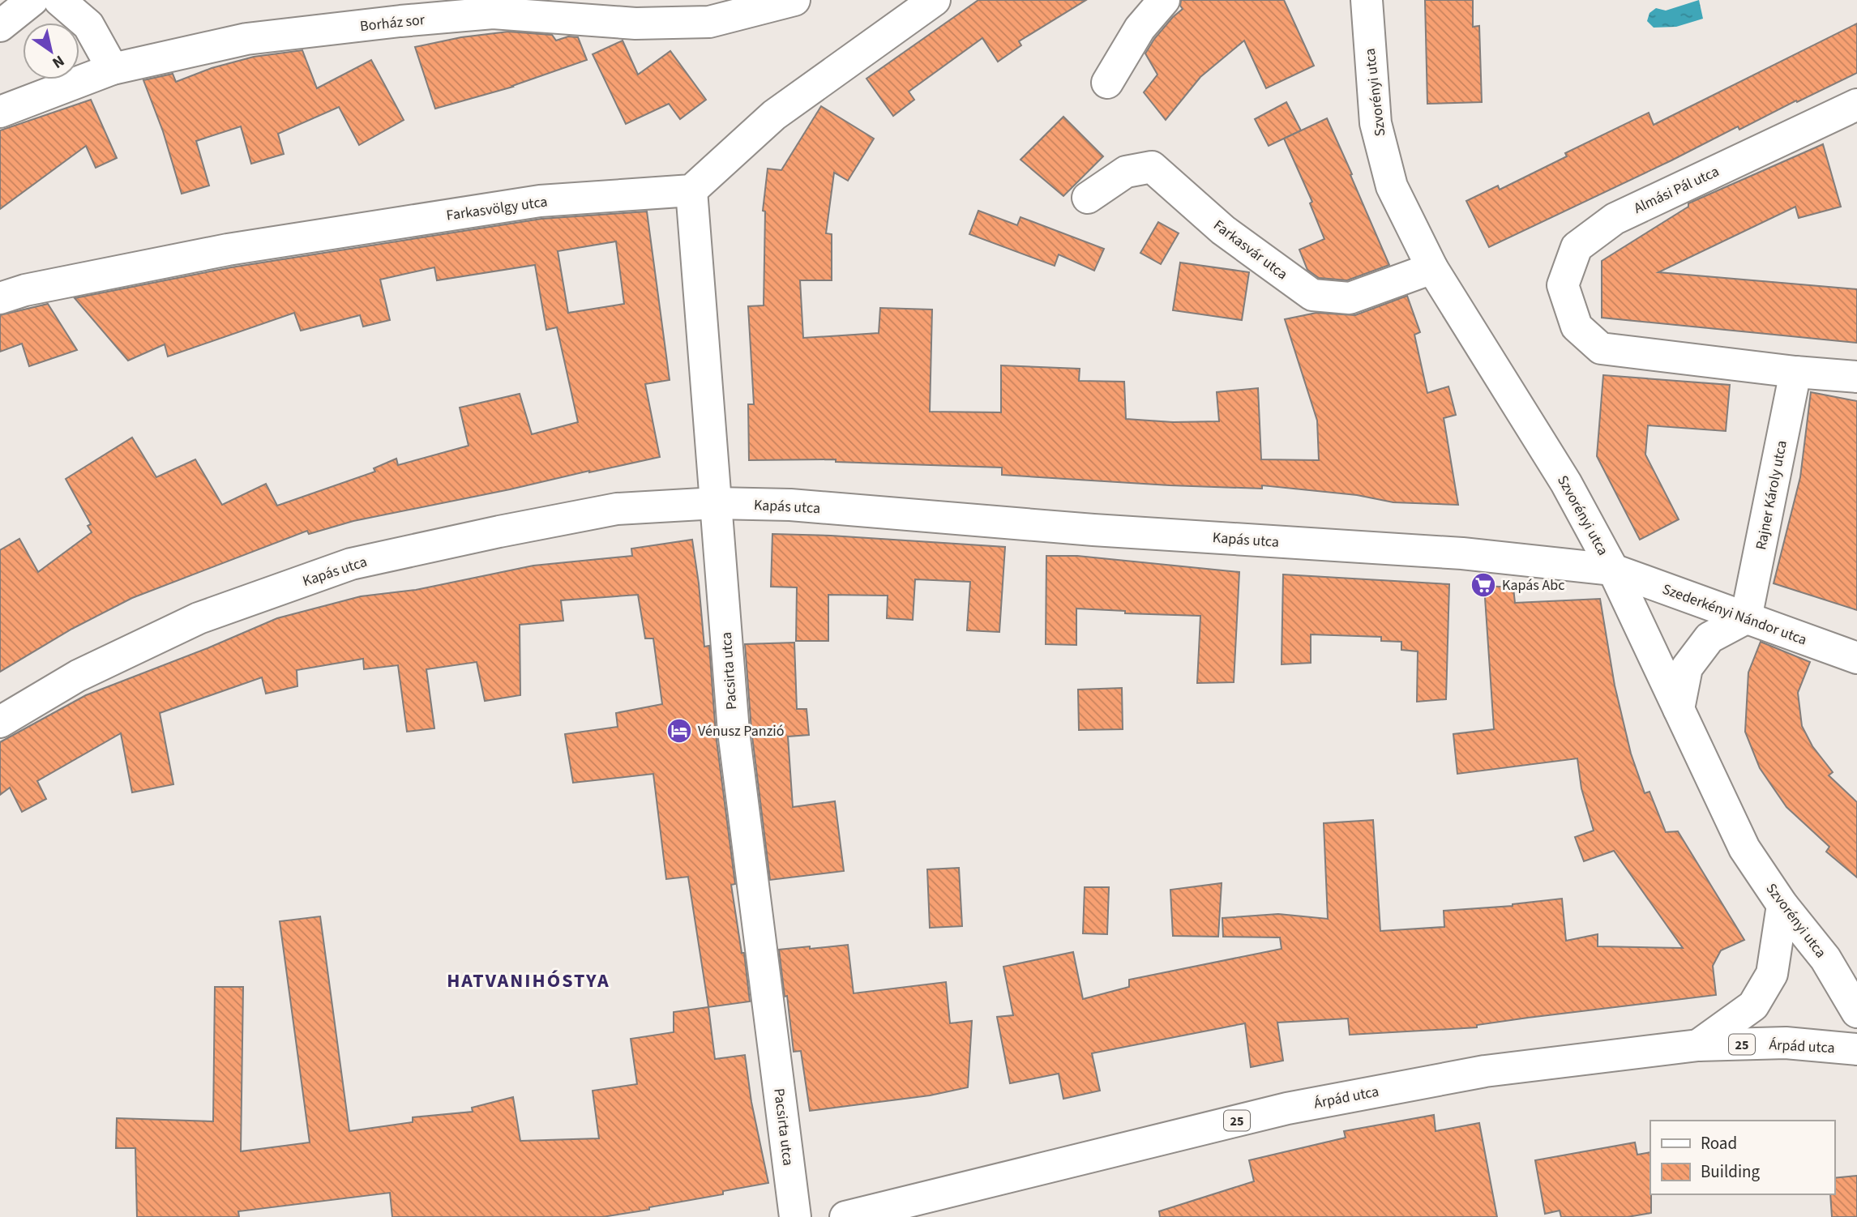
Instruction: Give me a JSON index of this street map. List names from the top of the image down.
{
  "streets": {
    "street": [
      "Borház sor",
      "Szvorényi utca",
      "Almási Pál utca",
      "Farkasvölgy utca",
      "Farkasvár utca",
      "Rajner Károly utca",
      "Kapás utca",
      "Szederkényi Nándor utca",
      "Pacsirta utca",
      "25",
      "Árpád utca"
    ]
  },
  "crossings": [
    ["Szvorényi utca", "Farkasvár utca"],
    ["Szvorényi utca", "Kapás utca"],
    ["Szvorényi utca", "Szederkényi Nándor utca"],
    ["Almási Pál utca", "Rajner Károly utca"],
    ["Farkasvölgy utca", "Pacsirta utca"],
    ["Rajner Károly utca", "Szederkényi Nándor utca"],
    ["Kapás utca", "Szederkényi Nándor utca"],
    ["Kapás utca", "Pacsirta utca"]
  ],
  "districts": ["HATVANIHÓSTYA"],
  "places": {
    "supermarket": ["Kapás Abc"],
    "hotel": ["Vénusz Panzió"]
  },
  "legend": ["Road", "Building"],
  "north": "bottom right"
}
